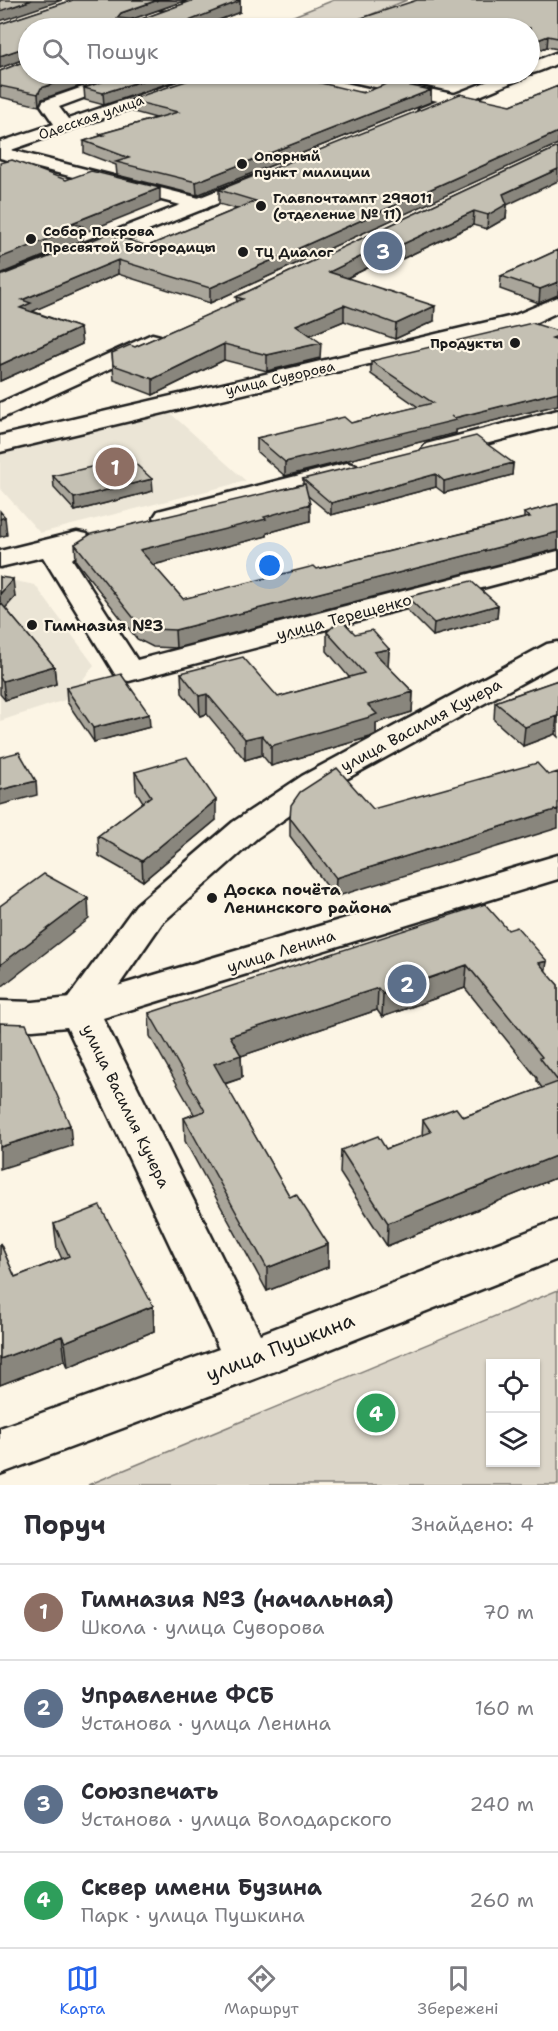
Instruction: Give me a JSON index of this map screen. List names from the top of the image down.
{
  "streets": {
    "street": [
      "Одесская улица",
      "улица Суворова",
      "улица Терещенко",
      "улица Василия Кучера",
      "улица Ленина",
      "улица Пушкина"
    ]
  },
  "crossings": [
    ["улица Василия Кучера", "улица Ленина"],
    ["улица Василия Кучера", "улица Пушкина"]
  ],
  "places": [
    "Опорный пункт милиции",
    "Главпочтампт 299011 (отделение № 11)",
    "Собор Покрова Пресвятой Богородицы",
    "ТЦ Диалог",
    "Продукты",
    "Гимназия №3",
    "Доска почёта Ленинского района"
  ],
  "page": {
    "search": "Пошук",
    "pins": [
      "3",
      "1",
      "2",
      "4"
    ],
    "heading": ["Поруч", "Знайдено: 4"],
    "list": [
      {
        "mark": "1",
        "name": "Гимназия №3 (начальная)",
        "note": "Школа · улица Суворова",
        "value": "70 m"
      },
      {
        "mark": "2",
        "name": "Управление ФСБ",
        "note": "Установа · улица Ленина",
        "value": "160 m"
      },
      {
        "mark": "3",
        "name": "Союзпечать",
        "note": "Установа · улица Володарского",
        "value": "240 m"
      },
      {
        "mark": "4",
        "name": "Сквер имени Бузина",
        "note": "Парк · улица Пушкина",
        "value": "260 m"
      }
    ],
    "nav": ["Карта", "Маршрут", "Збережені"]
  }
}
